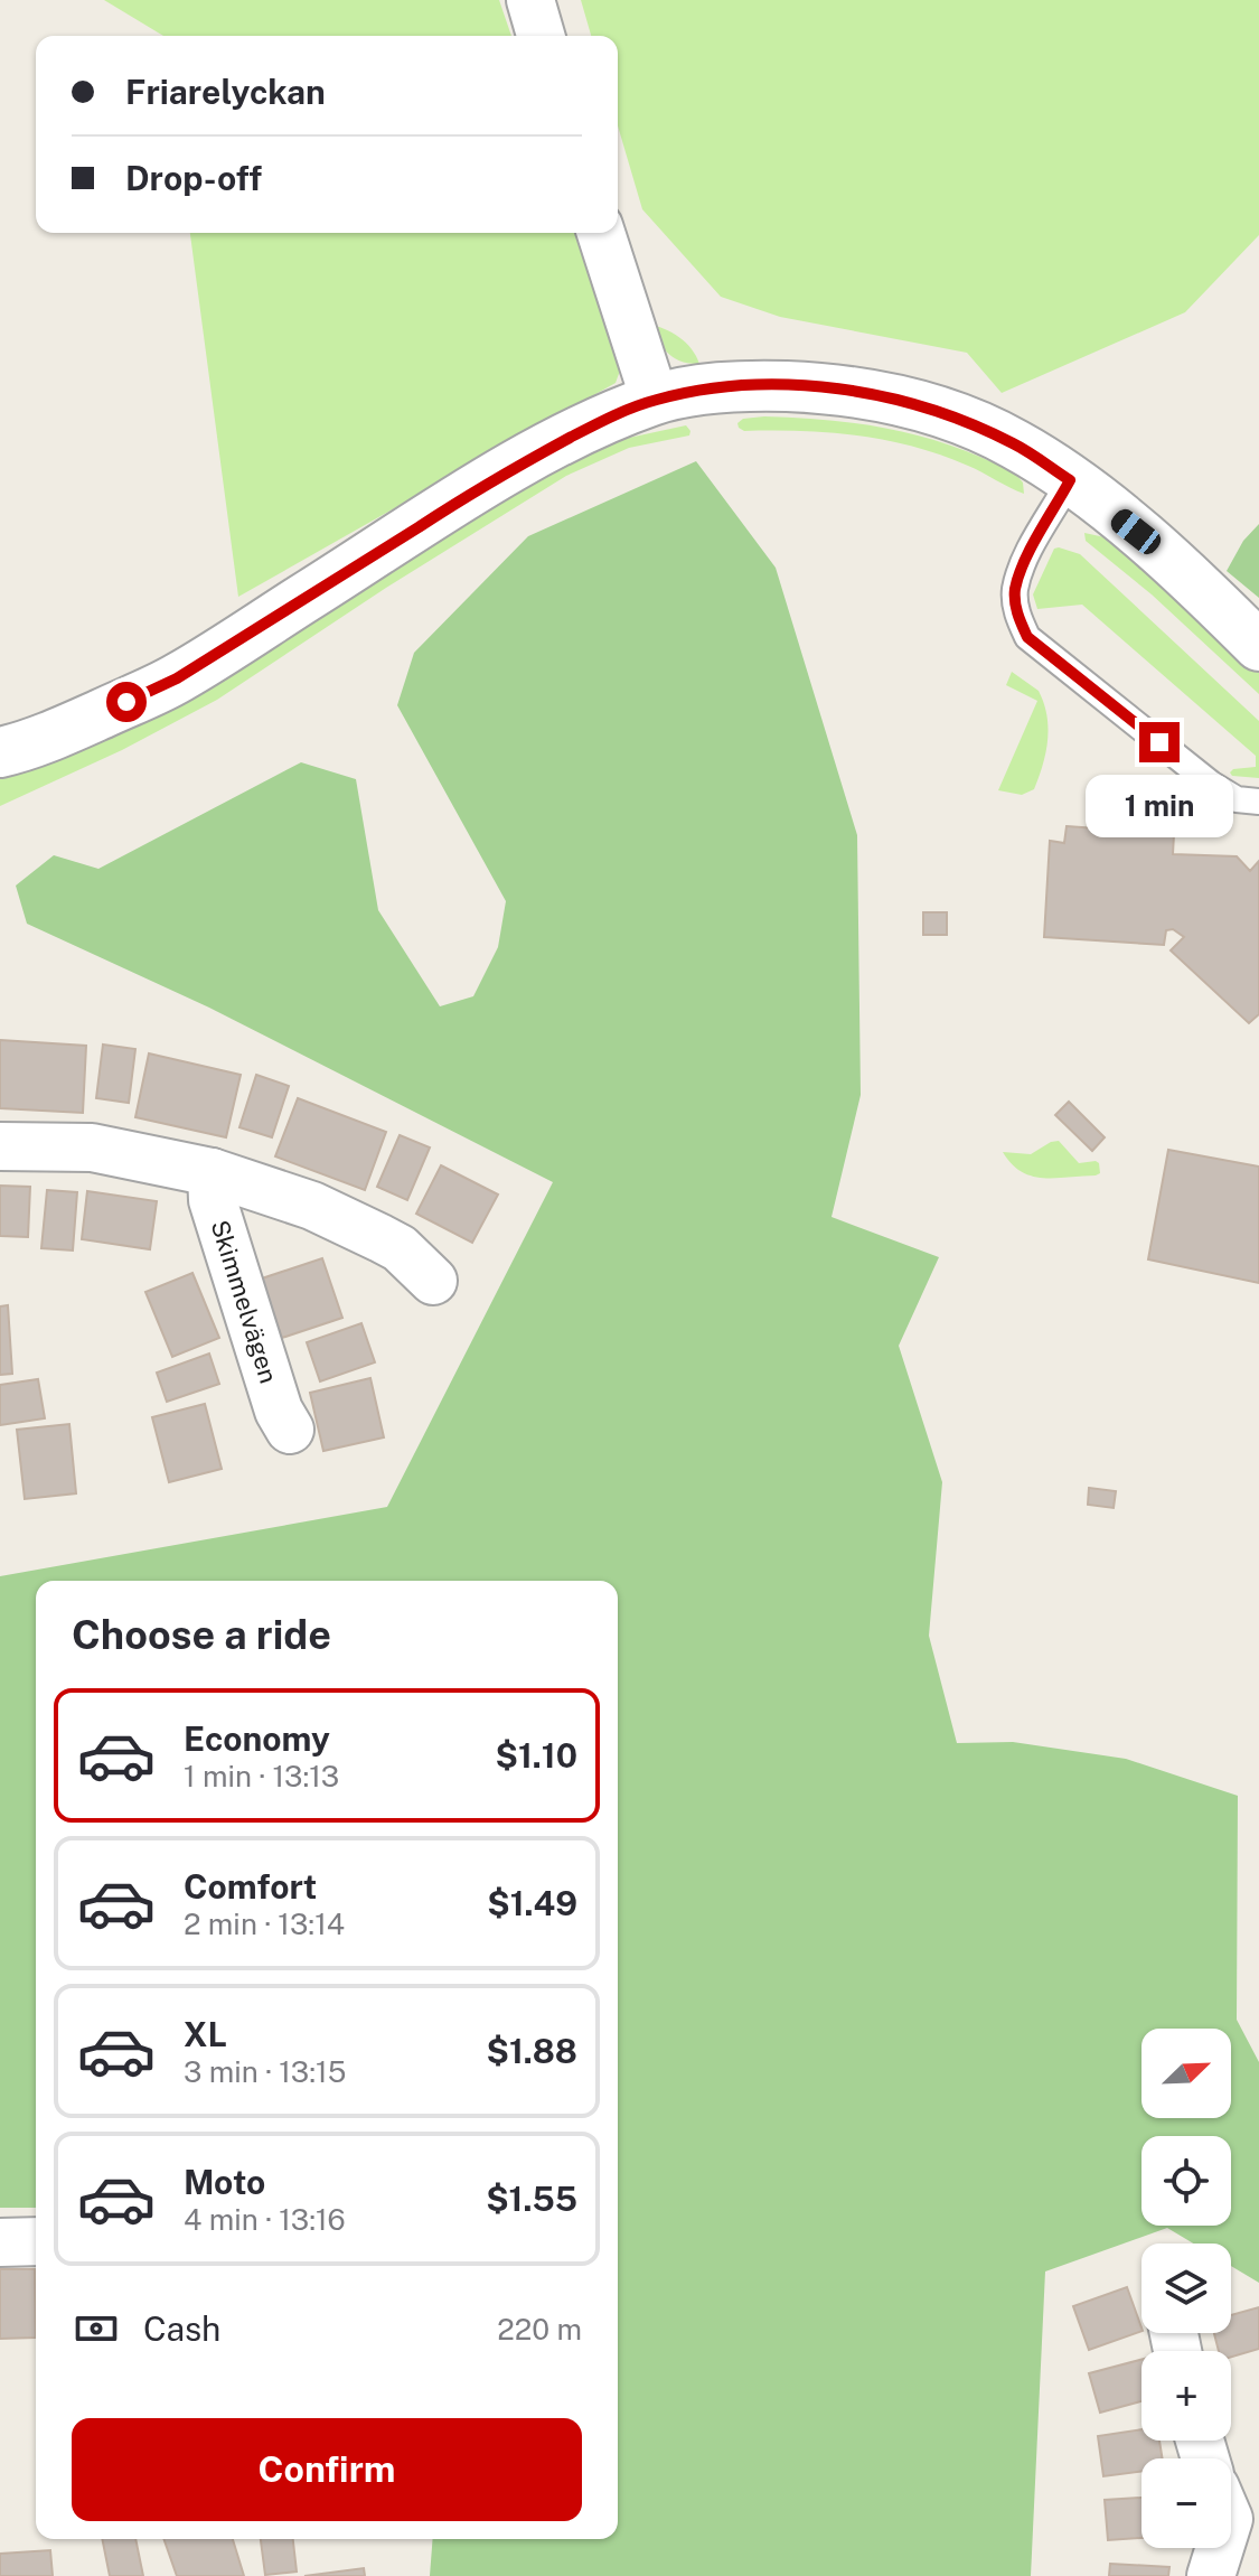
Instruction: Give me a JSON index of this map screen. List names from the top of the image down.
{
  "streets": {
    "street": ["Skimmelvägen"]
  },
  "north": "top right",
  "page": {
    "banner": ["Friarelyckan", "Drop-off"],
    "bubble": "1 min",
    "heading": "Choose a ride",
    "list": [
      {
        "name": "Economy",
        "note": "1 min · 13:13",
        "value": "$1.10"
      },
      {
        "name": "Comfort",
        "note": "2 min · 13:14",
        "value": "$1.49"
      },
      {
        "name": "XL",
        "note": "3 min · 13:15",
        "value": "$1.88"
      },
      {
        "name": "Moto",
        "note": "4 min · 13:16",
        "value": "$1.55"
      }
    ],
    "map_buttons": ["+", "−"],
    "pay": ["Cash", "220 m"],
    "buttons": "Confirm"
  }
}
